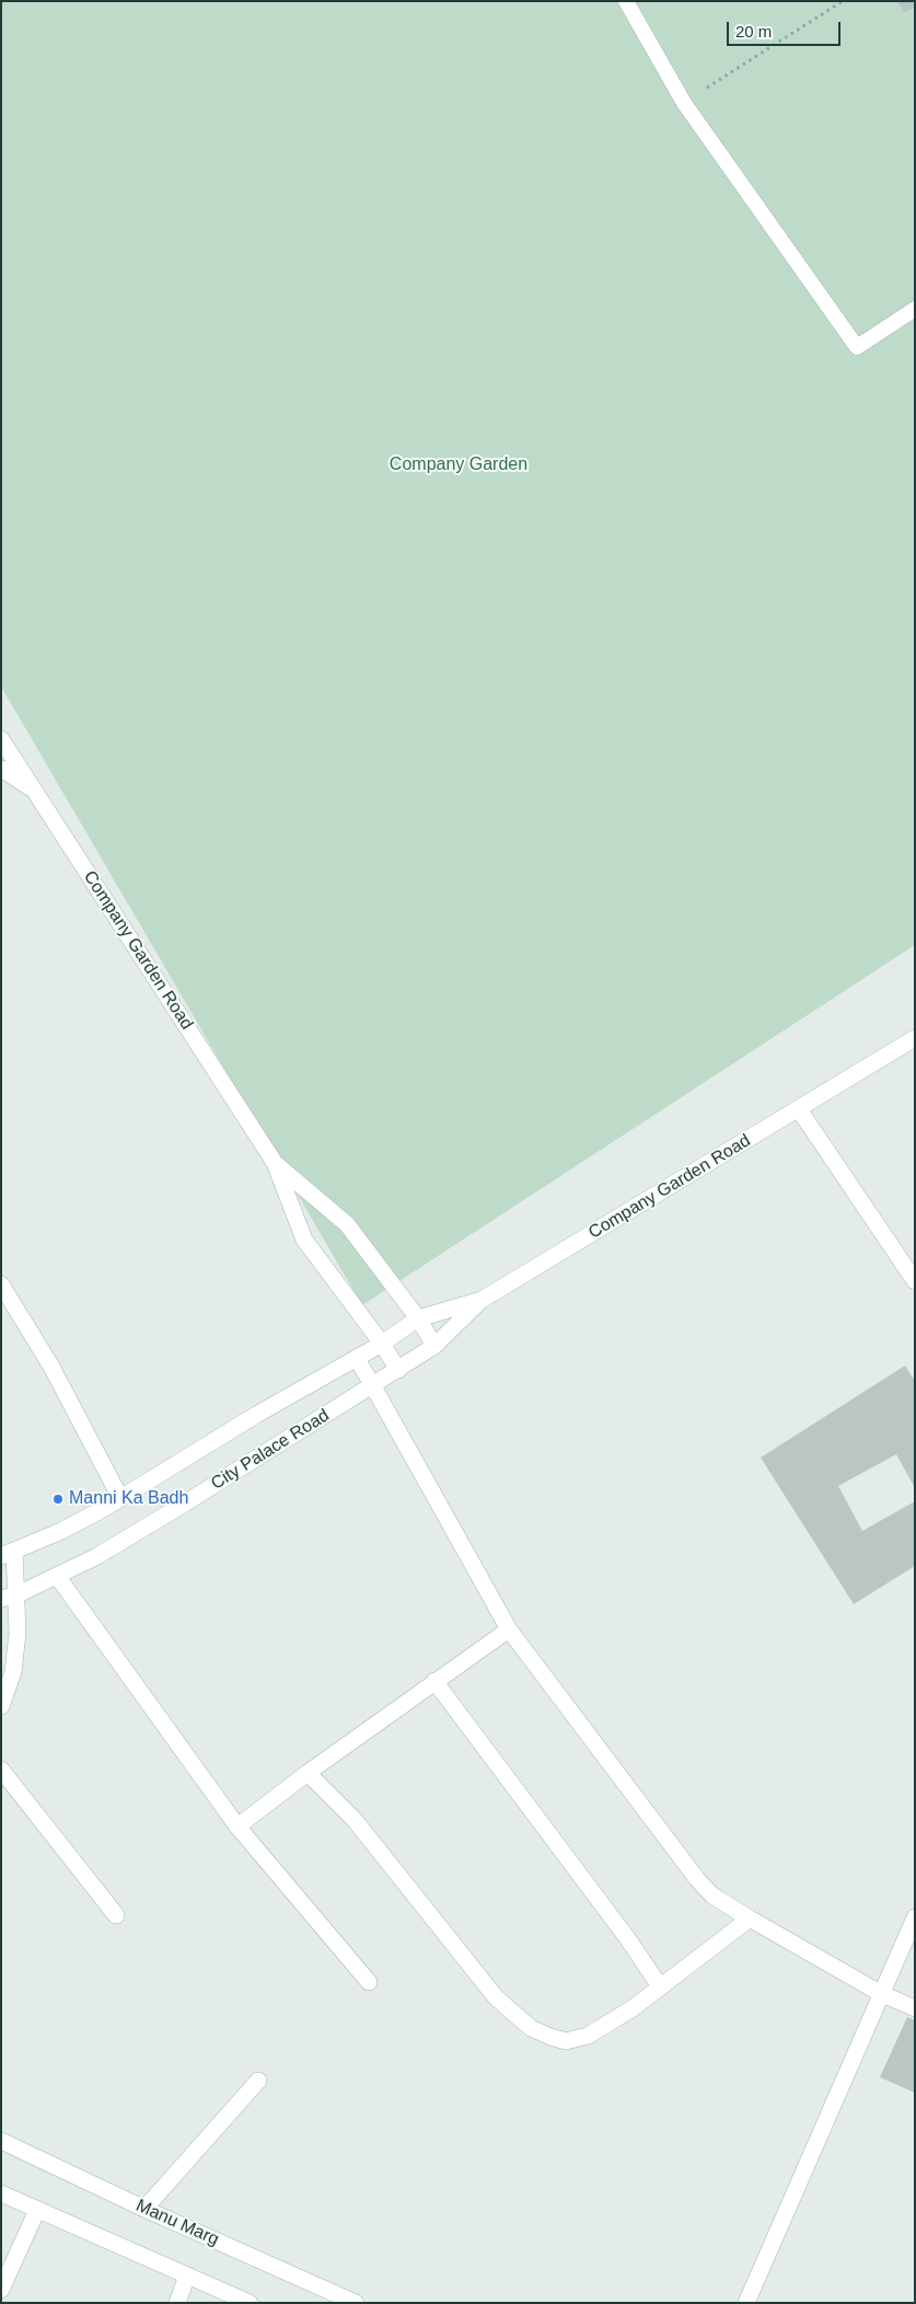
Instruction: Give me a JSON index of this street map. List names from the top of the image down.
{
  "streets": {
    "street": ["Company Garden Road", "City Palace Road", "Manu Marg"]
  },
  "crossings": [
    ["Company Garden Road", "City Palace Road"]
  ],
  "parks": ["Company Garden"],
  "places": ["Manni Ka Badh"],
  "scale_bar": "20 m"
}
